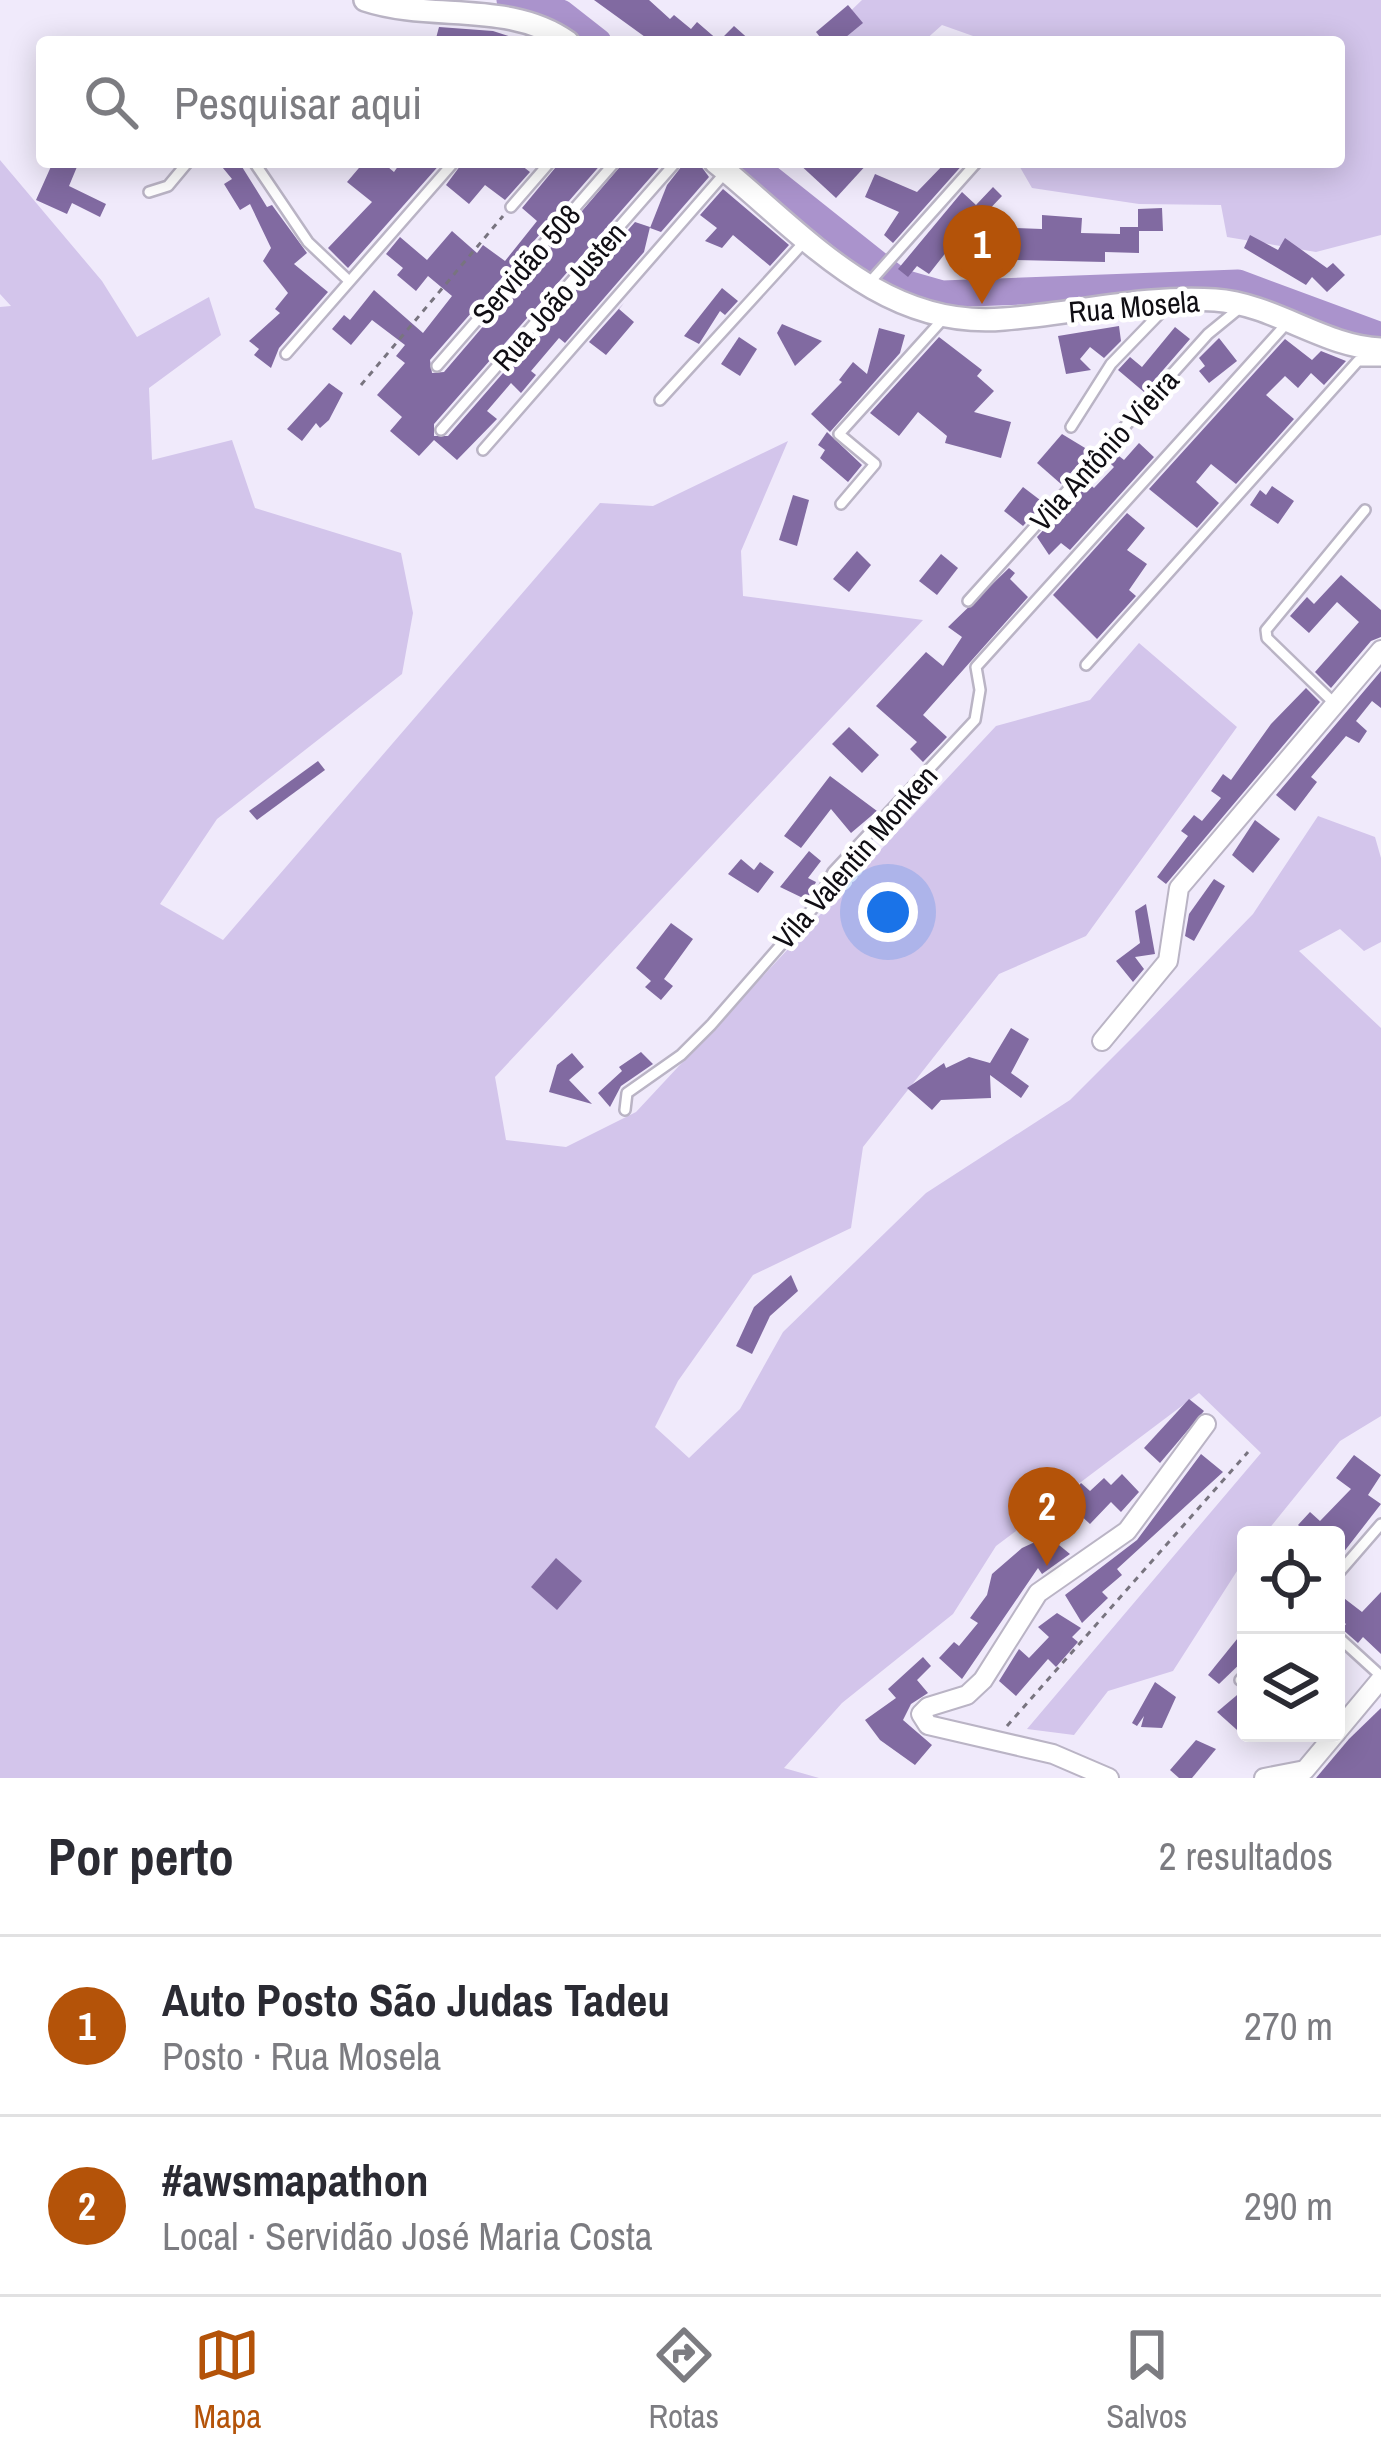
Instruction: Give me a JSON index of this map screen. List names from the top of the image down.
{
  "streets": {
    "street": ["Rua Mosela"],
    "lane": [
      "Servidão 508",
      "Rua João Justen",
      "Vila Antônio Vieira",
      "Vila Valentin Monken"
    ]
  },
  "crossings": [
    ["Rua Mosela", "Vila Antônio Vieira"],
    ["Rua Mosela", "Vila Valentin Monken"]
  ],
  "page": {
    "search": "Pesquisar aqui",
    "pins": ["1", "2"],
    "heading": ["Por perto", "2 resultados"],
    "list": [
      {
        "mark": "1",
        "name": "Auto Posto São Judas Tadeu",
        "note": "Posto · Rua Mosela",
        "value": "270 m"
      },
      {
        "mark": "2",
        "name": "#awsmapathon",
        "note": "Local · Servidão José Maria Costa",
        "value": "290 m"
      }
    ],
    "nav": ["Mapa", "Rotas", "Salvos"]
  }
}
